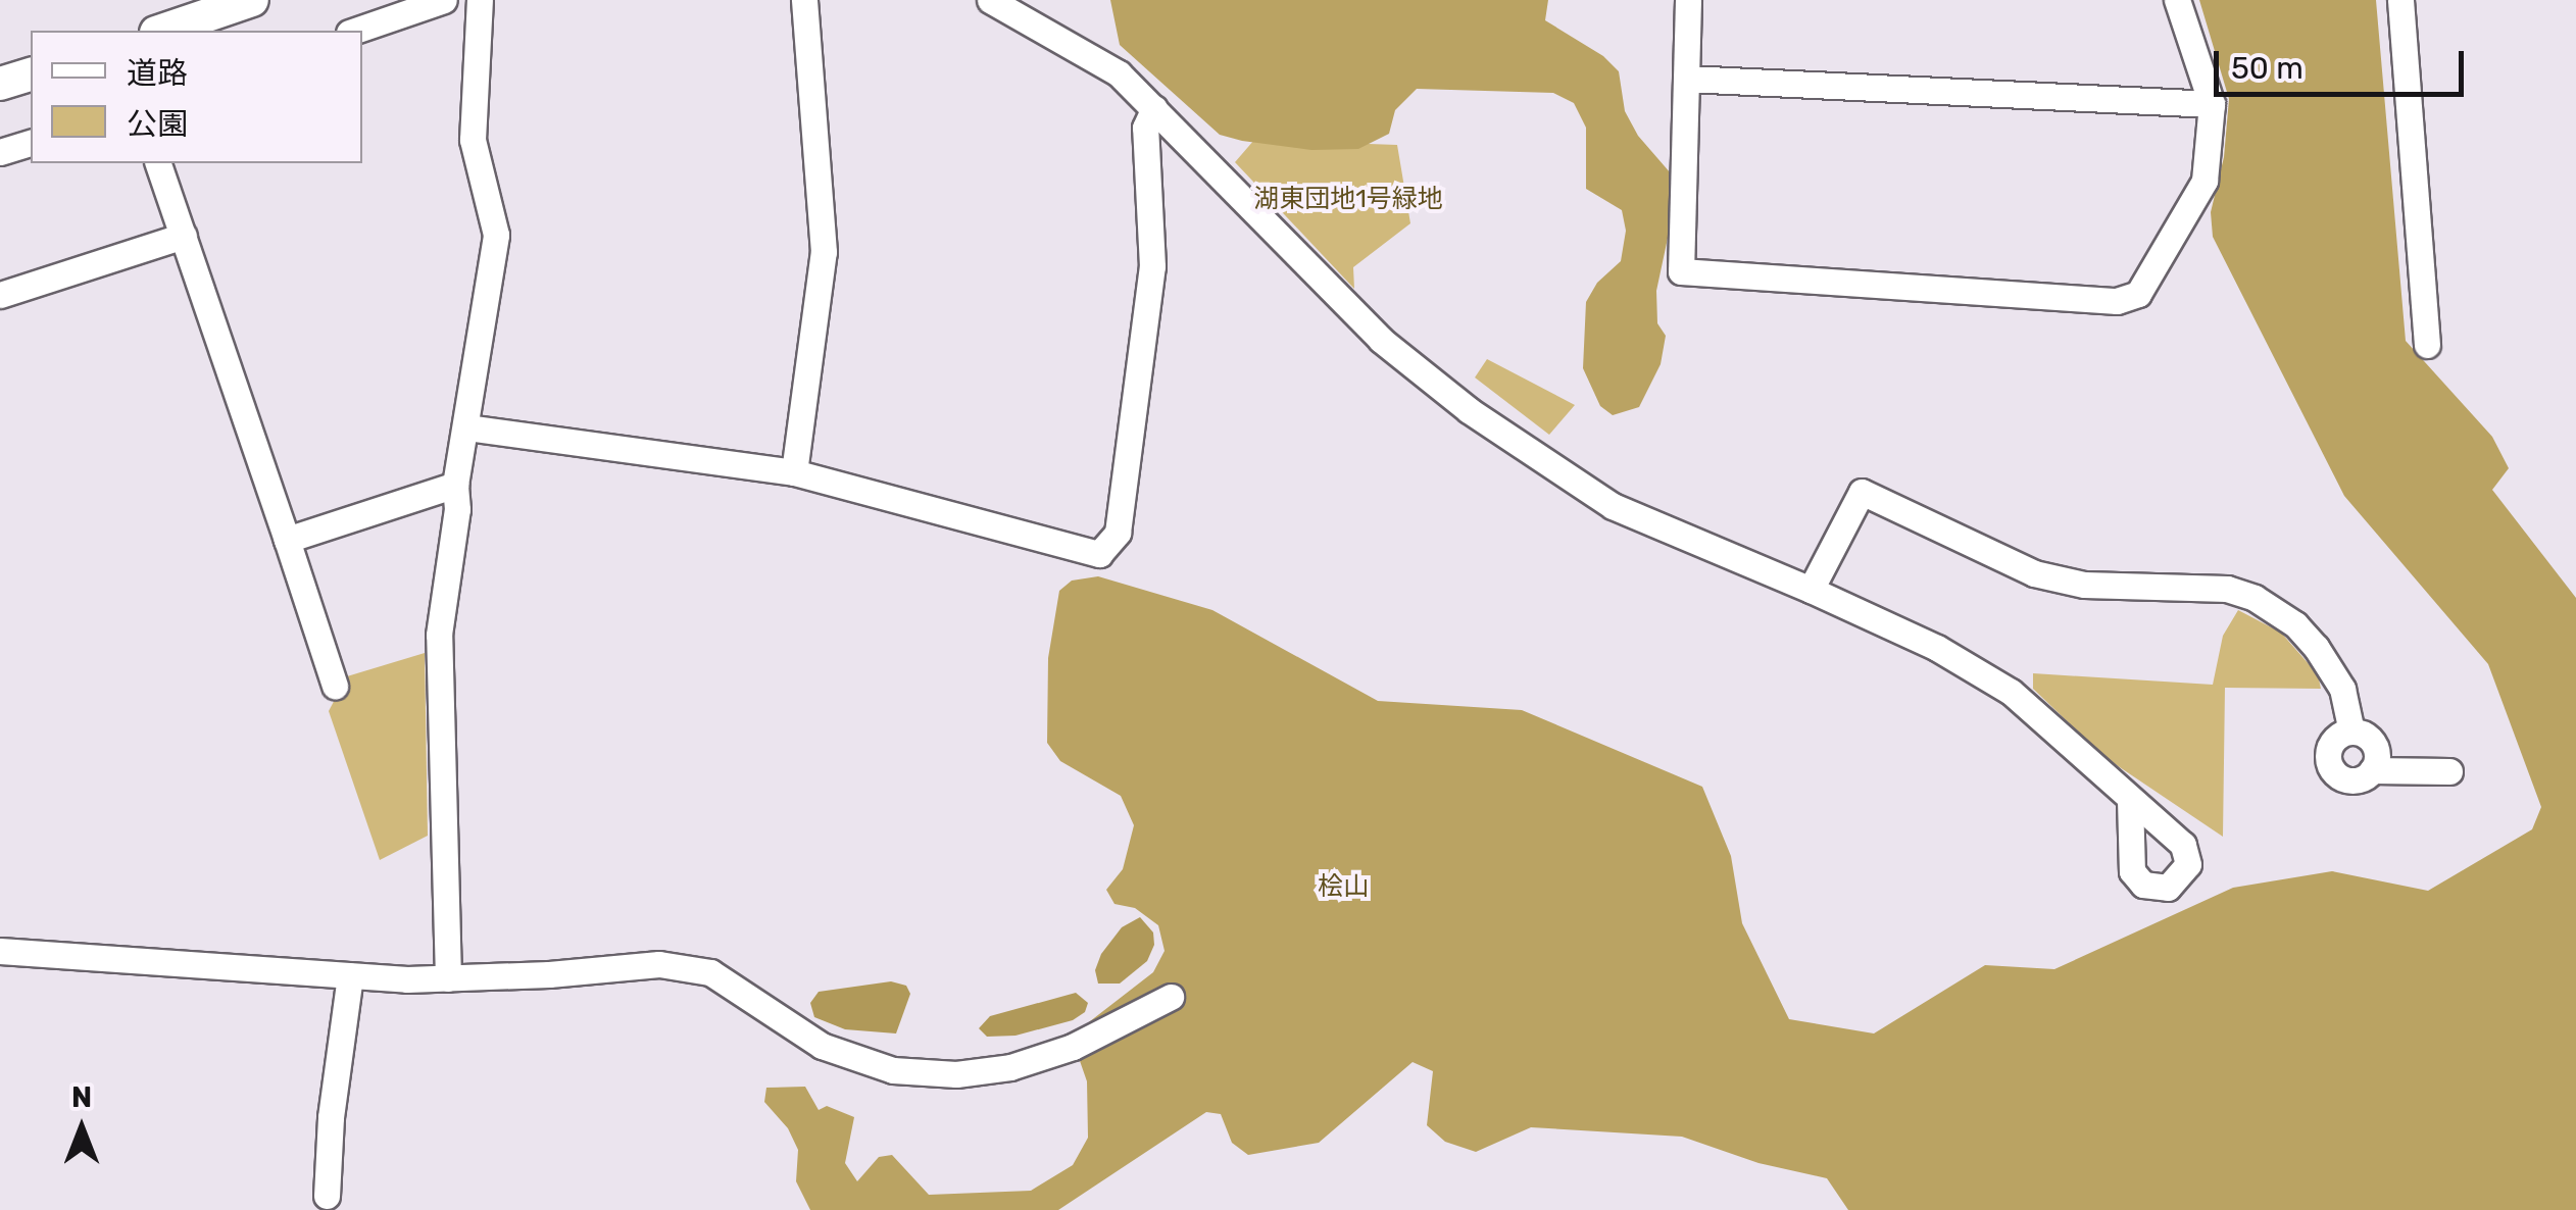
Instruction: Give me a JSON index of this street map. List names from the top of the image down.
{
  "parks": ["湖東団地1号緑地", "桧山"],
  "legend": ["道路", "公園"],
  "scale_bar": "50 m",
  "north": "top"
}
